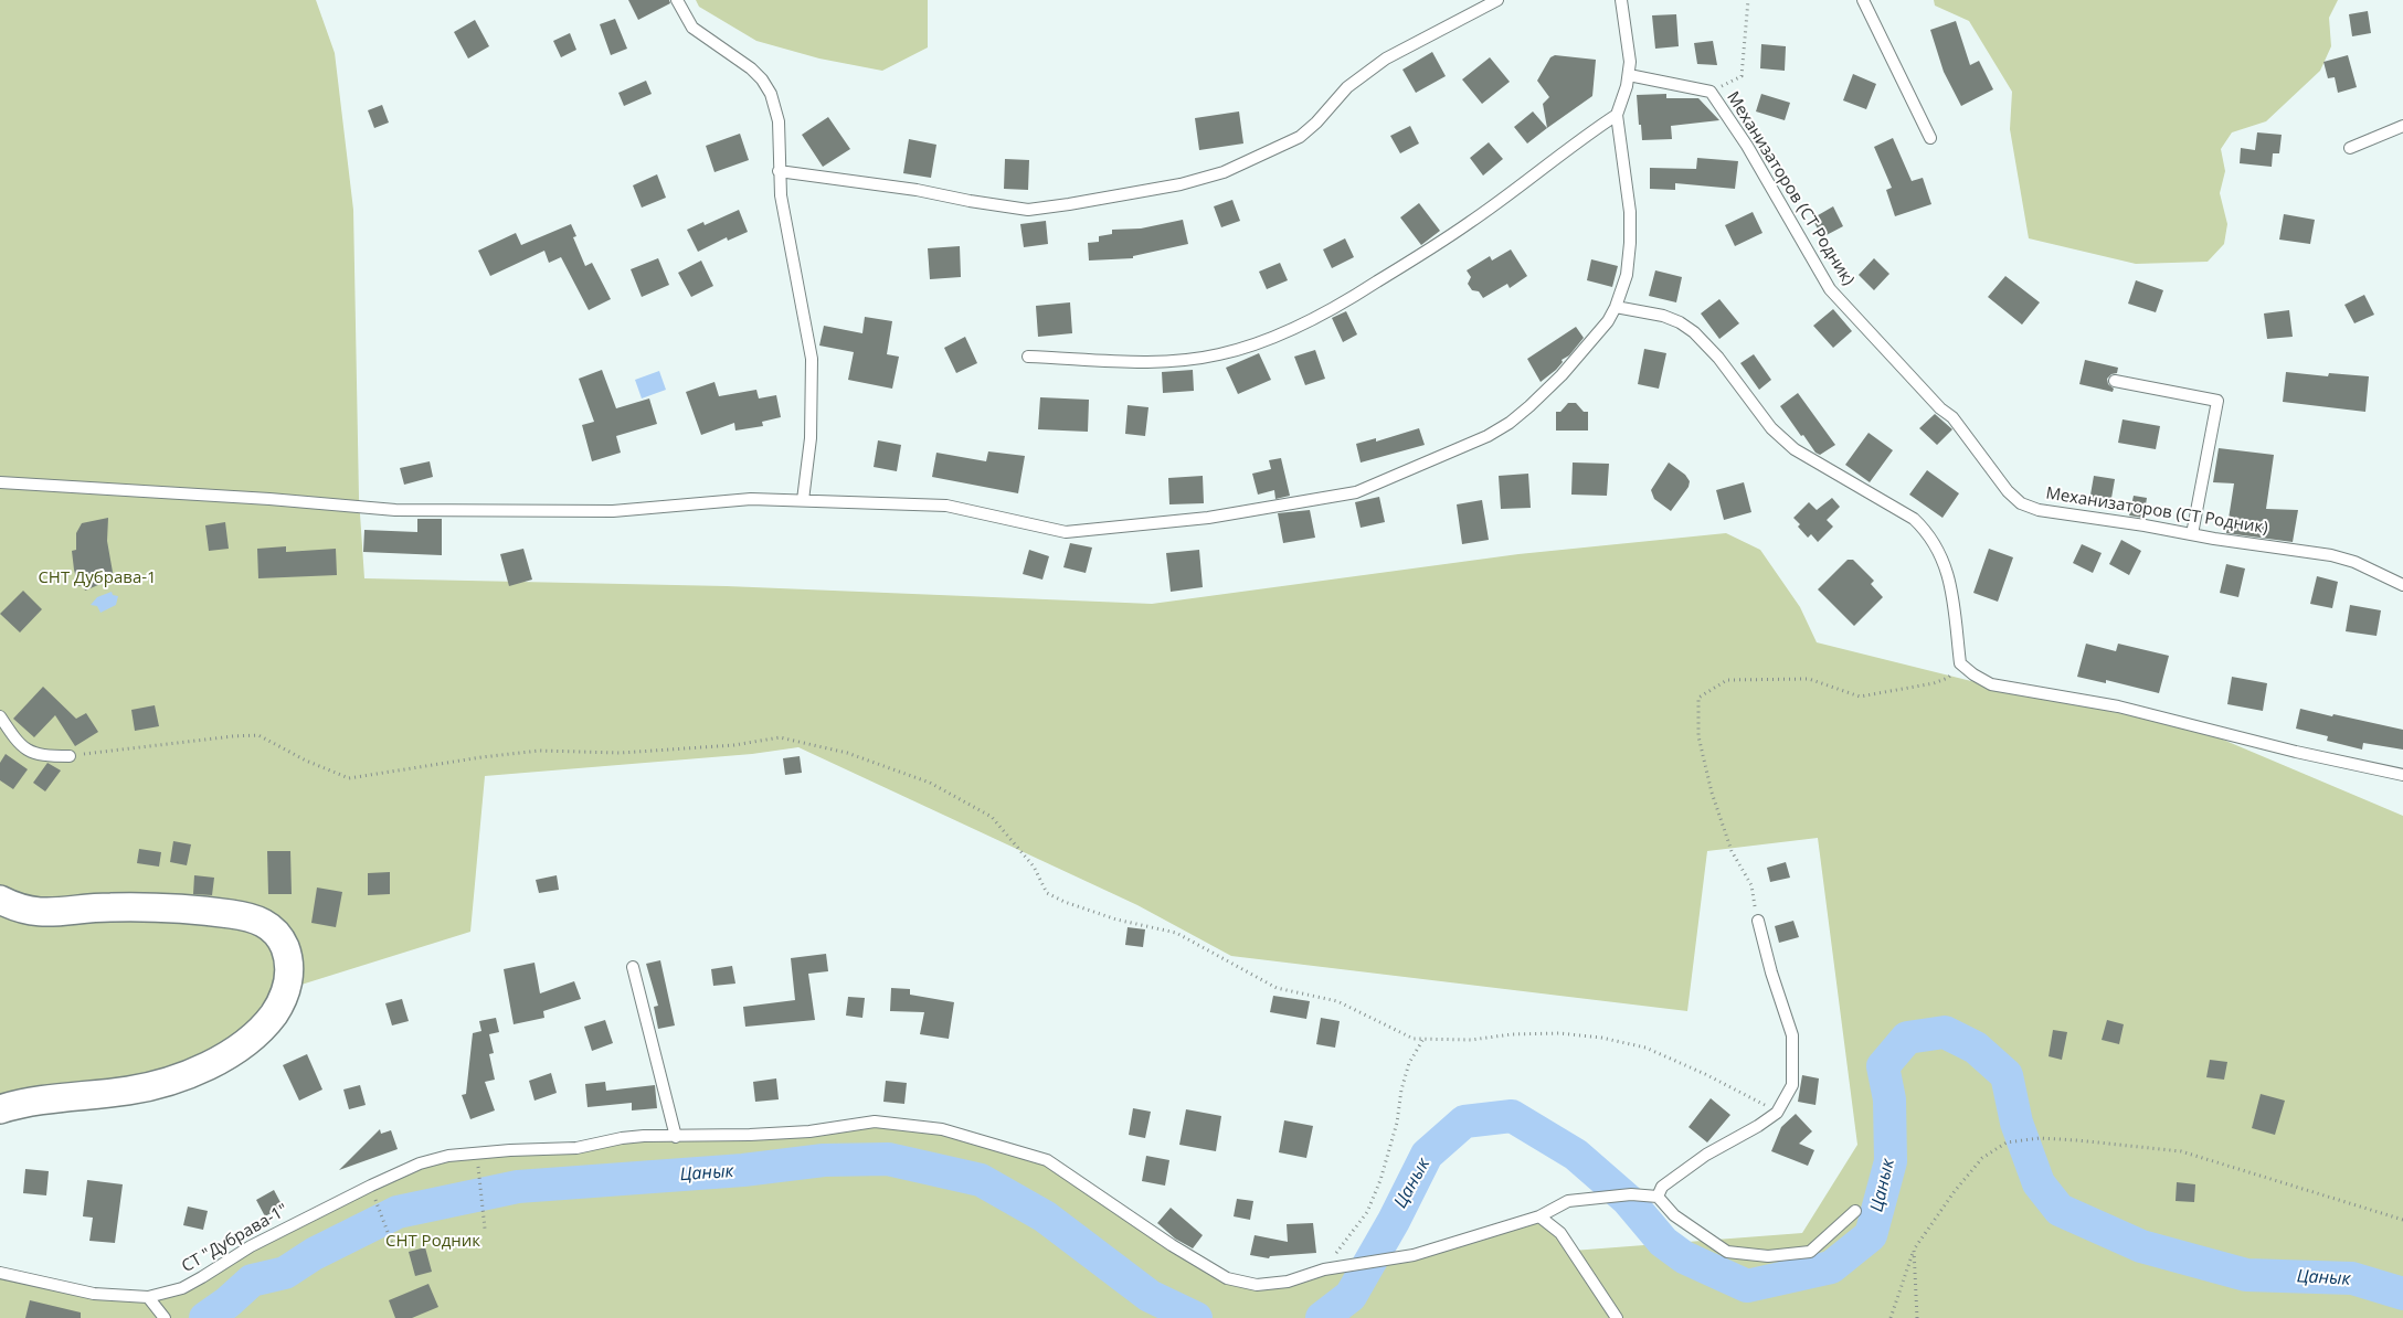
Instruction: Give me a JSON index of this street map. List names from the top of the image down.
{
  "streets": {
    "lane": ["Механизаторов (СТ Родник)", "СТ \"Дубрава-1\""]
  },
  "water": ["Цанык"],
  "parks": ["СНТ Дубрава-1", "СНТ Родник"]
}
